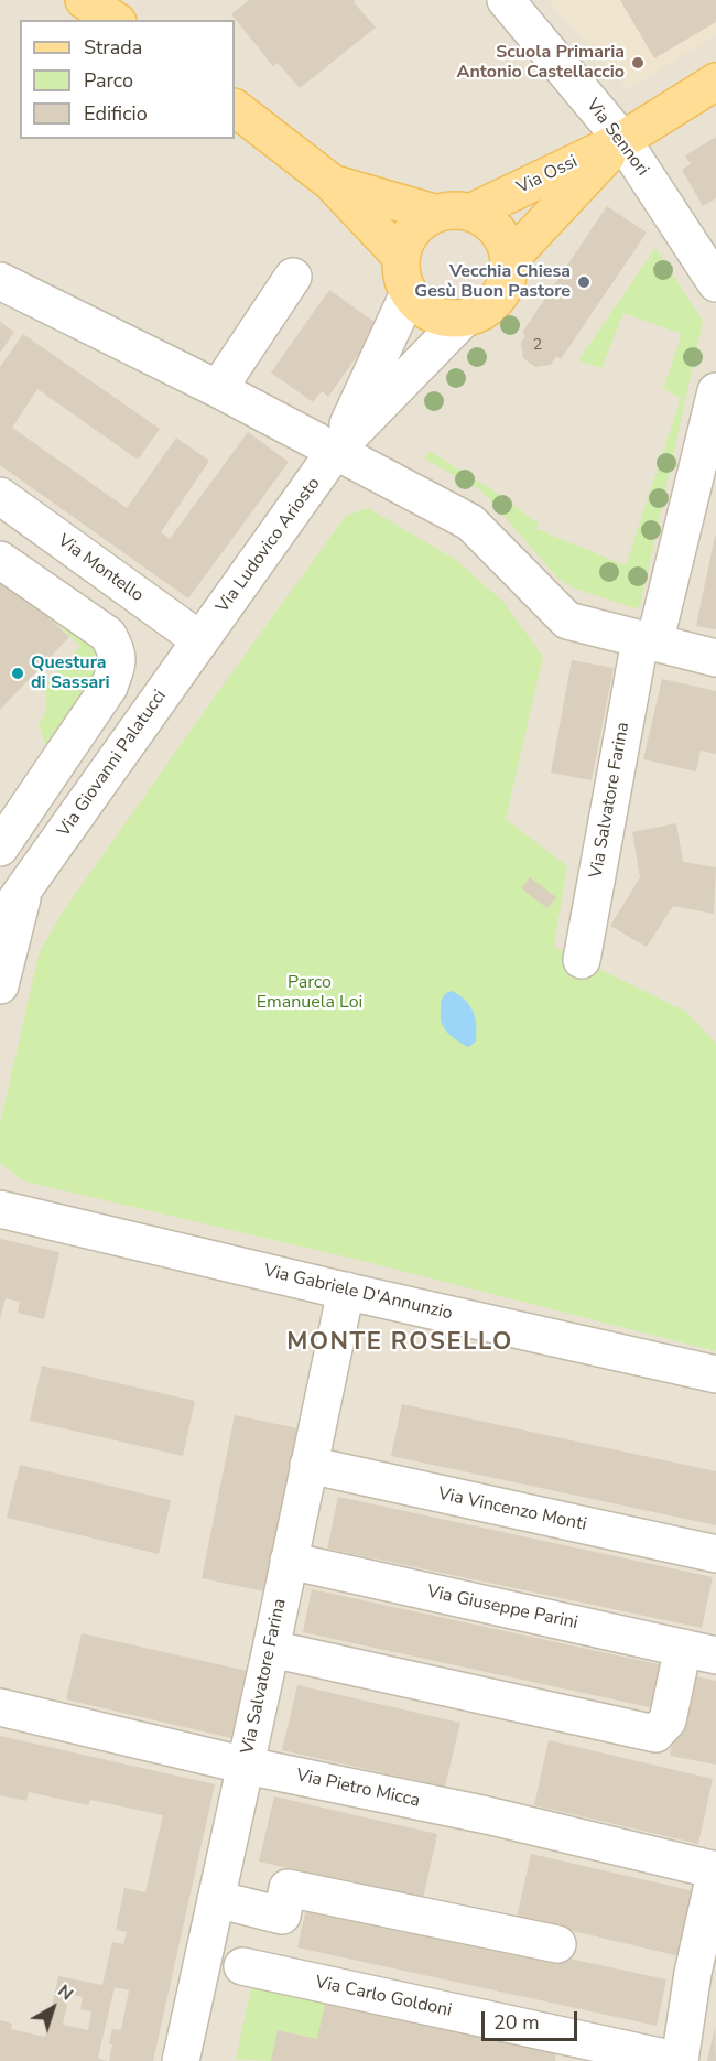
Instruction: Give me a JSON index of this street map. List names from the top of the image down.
{
  "streets": {
    "main road": ["Via Ossi"],
    "street": [
      "Via Sennori",
      "Via Ludovico Ariosto",
      "Via Montello",
      "Via Giovanni Palatucci",
      "Via Salvatore Farina",
      "Via Gabriele D'Annunzio",
      "Via Vincenzo Monti",
      "Via Giuseppe Parini",
      "Via Pietro Micca",
      "Via Carlo Goldoni"
    ]
  },
  "crossings": [
    ["Via Sennori", "Via Ossi"],
    ["Via Ossi", "Via Ludovico Ariosto"],
    ["Via Ludovico Ariosto", "Via Montello"],
    ["Via Ludovico Ariosto", "Via Giovanni Palatucci"],
    ["Via Montello", "Via Giovanni Palatucci"],
    ["Via Salvatore Farina", "Via Gabriele D'Annunzio"],
    ["Via Salvatore Farina", "Via Vincenzo Monti"],
    ["Via Salvatore Farina", "Via Giuseppe Parini"],
    ["Via Salvatore Farina", "Via Pietro Micca"]
  ],
  "districts": ["MONTE ROSELLO"],
  "parks": ["Parco Emanuela Loi"],
  "places": ["Scuola Primaria Antonio Castellaccio", "Vecchia Chiesa Gesù Buon Pastore", "Questura di Sassari"],
  "house_numbers": ["2"],
  "legend": ["Strada", "Parco", "Edificio"],
  "scale_bar": "20 m",
  "north": "top right"
}
